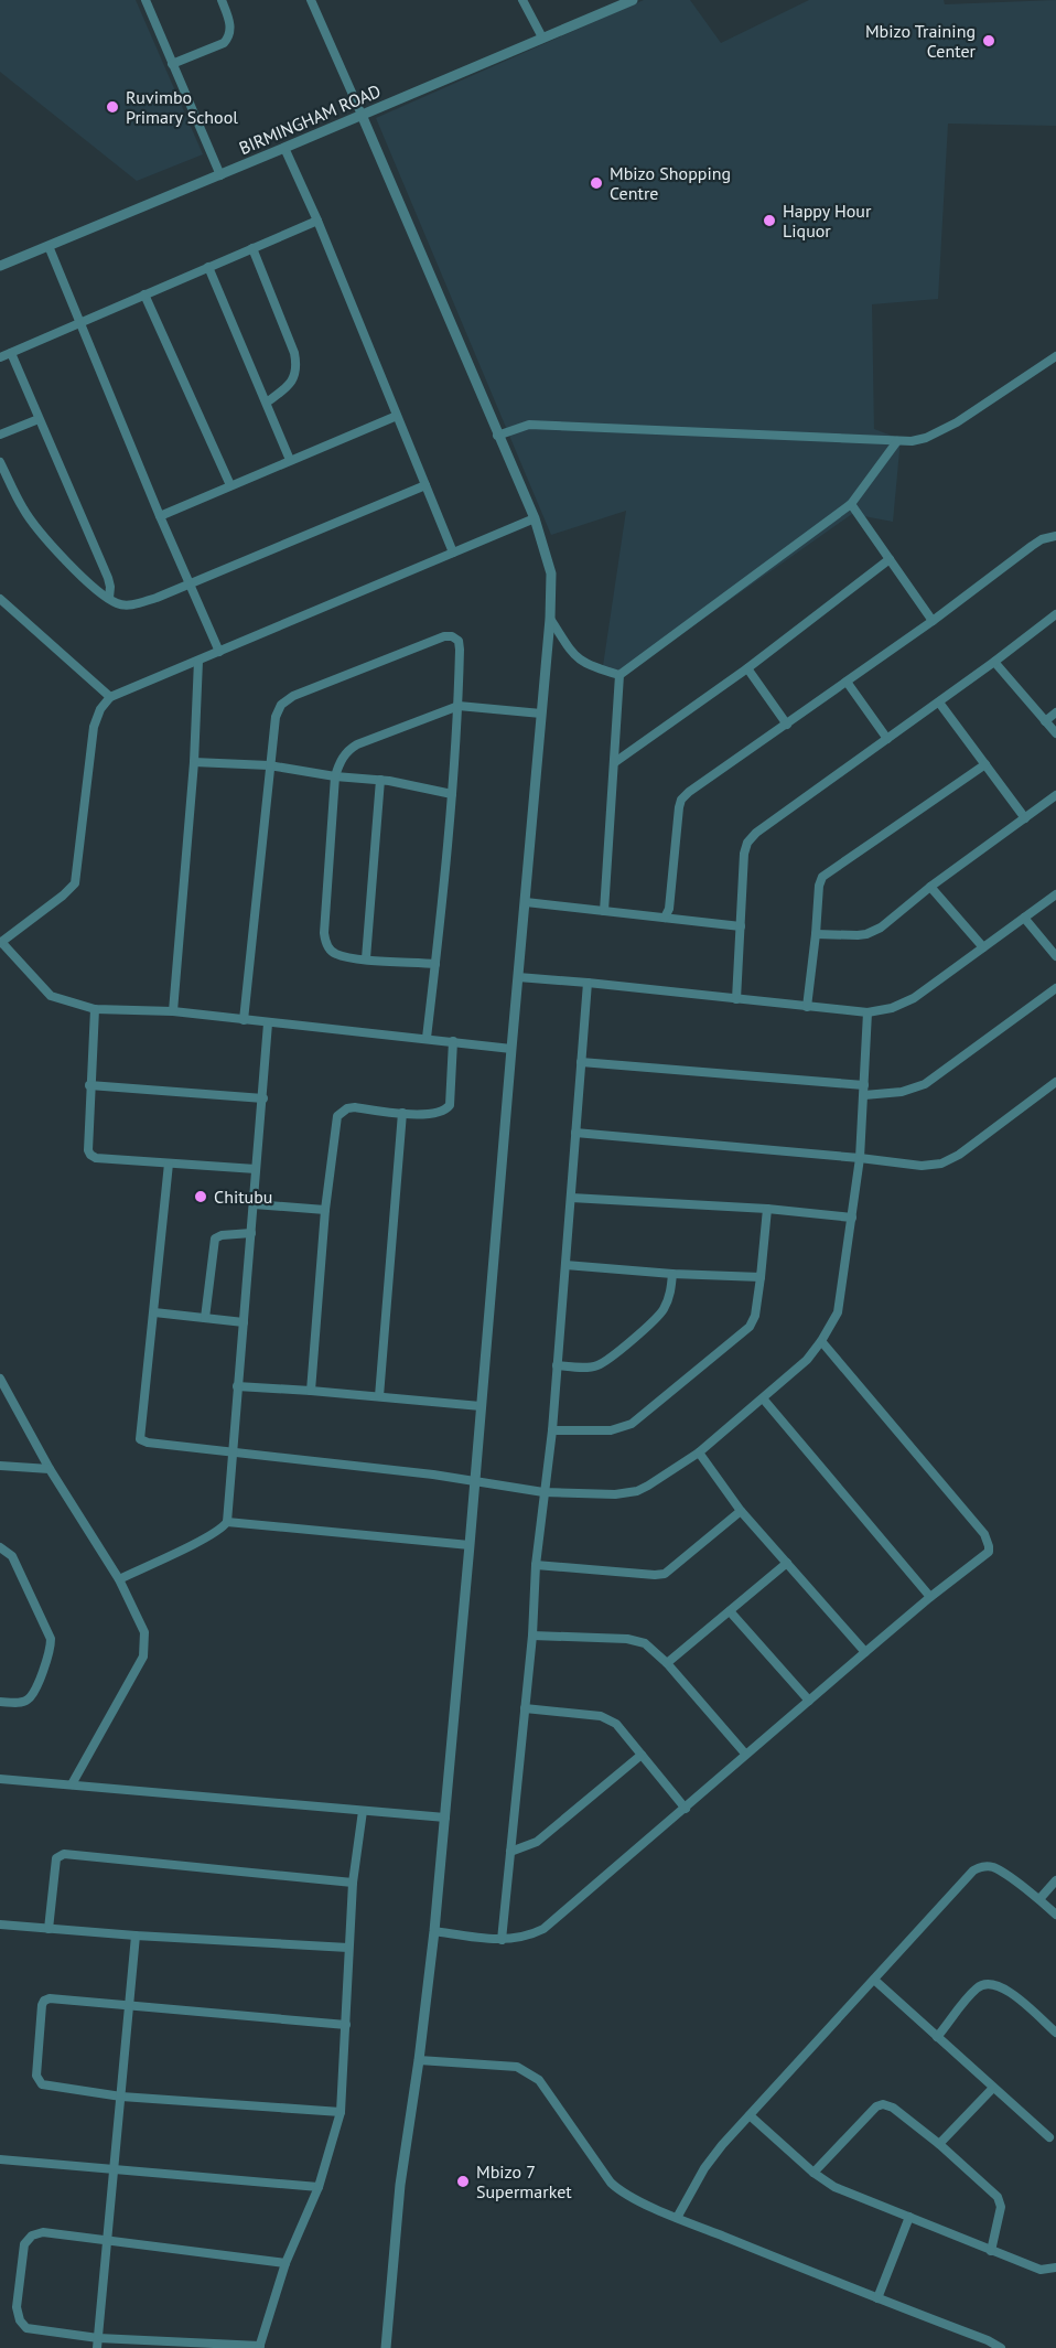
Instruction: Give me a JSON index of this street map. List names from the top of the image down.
{
  "streets": {
    "street": ["BIRMINGHAM ROAD"]
  },
  "places": [
    "Mbizo Training Center",
    "Ruvimbo Primary School",
    "Mbizo Shopping Centre",
    "Happy Hour Liquor",
    "Chitubu",
    "Mbizo 7 Supermarket"
  ]
}
